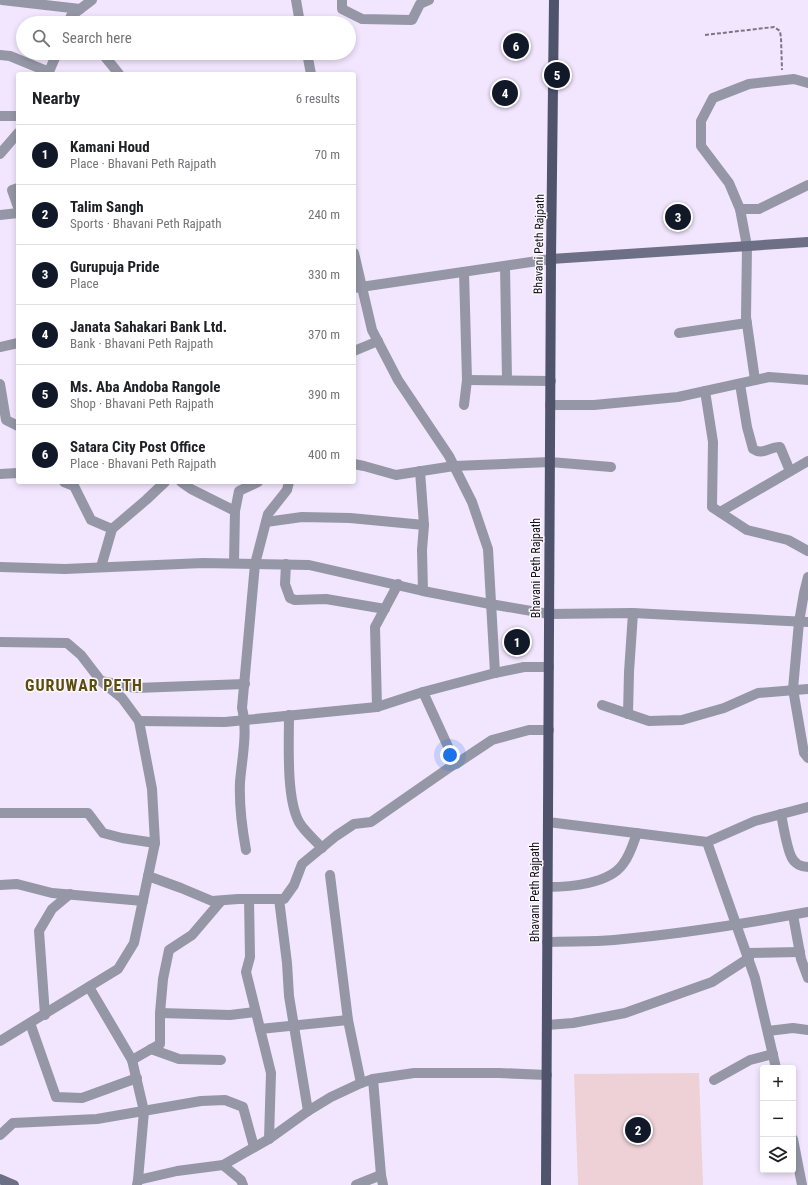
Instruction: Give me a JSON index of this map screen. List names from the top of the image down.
{
  "streets": {
    "main road": ["Bhavani Peth Rajpath"]
  },
  "districts": ["GURUWAR PETH"],
  "page": {
    "search": "Search here",
    "pins": [
      "6",
      "5",
      "4",
      "3",
      "1",
      "2"
    ],
    "heading": ["Nearby", "6 results"],
    "list": [
      {
        "mark": "1",
        "name": "Kamani Houd",
        "note": "Place · Bhavani Peth Rajpath",
        "value": "70 m"
      },
      {
        "mark": "2",
        "name": "Talim Sangh",
        "note": "Sports · Bhavani Peth Rajpath",
        "value": "240 m"
      },
      {
        "mark": "3",
        "name": "Gurupuja Pride",
        "note": "Place",
        "value": "330 m"
      },
      {
        "mark": "4",
        "name": "Janata Sahakari Bank Ltd.",
        "note": "Bank · Bhavani Peth Rajpath",
        "value": "370 m"
      },
      {
        "mark": "5",
        "name": "Ms. Aba Andoba Rangole",
        "note": "Shop · Bhavani Peth Rajpath",
        "value": "390 m"
      },
      {
        "mark": "6",
        "name": "Satara City Post Office",
        "note": "Place · Bhavani Peth Rajpath",
        "value": "400 m"
      }
    ],
    "map_buttons": ["+", "−"]
  }
}
